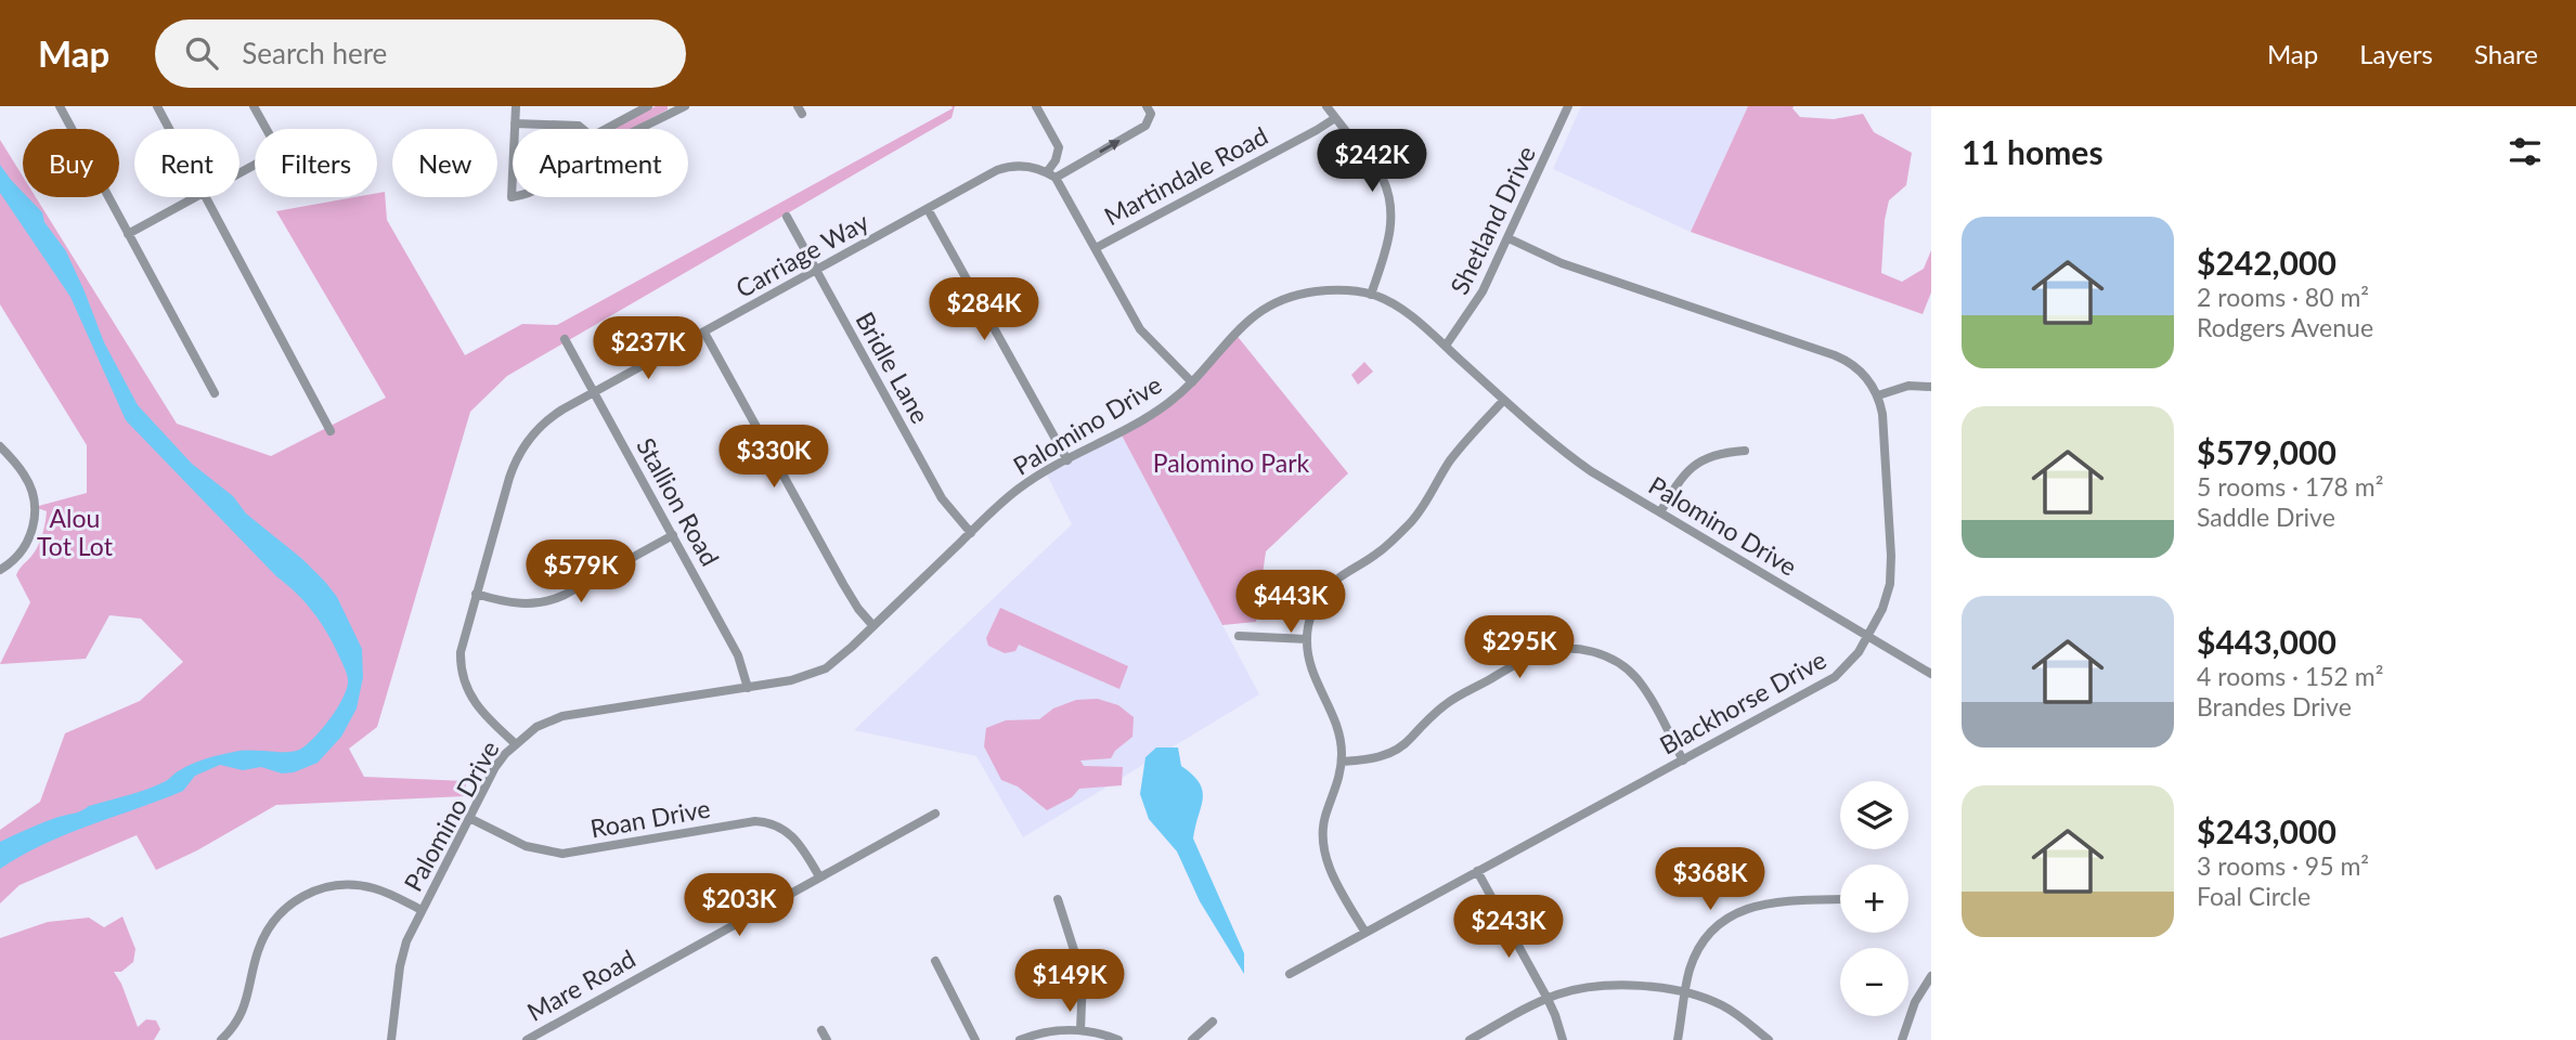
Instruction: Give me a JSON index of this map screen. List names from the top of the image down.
{
  "streets": {
    "street": [
      "Martindale Road",
      "Shetland Drive",
      "Carriage Way",
      "Bridle Lane",
      "Palomino Drive",
      "Stallion Road",
      "Blackhorse Drive",
      "Roan Drive",
      "Mare Road"
    ]
  },
  "crossings": [
    ["Shetland Drive", "Palomino Drive"],
    ["Carriage Way", "Bridle Lane"],
    ["Carriage Way", "Palomino Drive"],
    ["Carriage Way", "Stallion Road"],
    ["Bridle Lane", "Palomino Drive"],
    ["Palomino Drive", "Stallion Road"],
    ["Palomino Drive", "Blackhorse Drive"],
    ["Palomino Drive", "Roan Drive"],
    ["Roan Drive", "Mare Road"]
  ],
  "parks": ["Palomino Park", "Alou Tot Lot"],
  "page": {
    "header": "Map",
    "search": "Search here",
    "nav": ["Map", "Layers", "Share"],
    "heading": "11 homes",
    "price": [
      "$242K",
      "$284K",
      "$237K",
      "$330K",
      "$579K",
      "$443K",
      "$295K",
      "$368K",
      "$203K",
      "$243K",
      "$149K"
    ],
    "chip": [
      "Buy",
      "Rent",
      "Filters",
      "New",
      "Apartment"
    ],
    "list": [
      {
        "name": "$242,000",
        "note": "2 rooms · 80 m² · Rodgers Avenue"
      },
      {
        "name": "$579,000",
        "note": "5 rooms · 178 m² · Saddle Drive"
      },
      {
        "name": "$443,000",
        "note": "4 rooms · 152 m² · Brandes Drive"
      },
      {
        "name": "$243,000",
        "note": "3 rooms · 95 m² · Foal Circle"
      }
    ],
    "map_buttons": ["+", "−"]
  }
}
